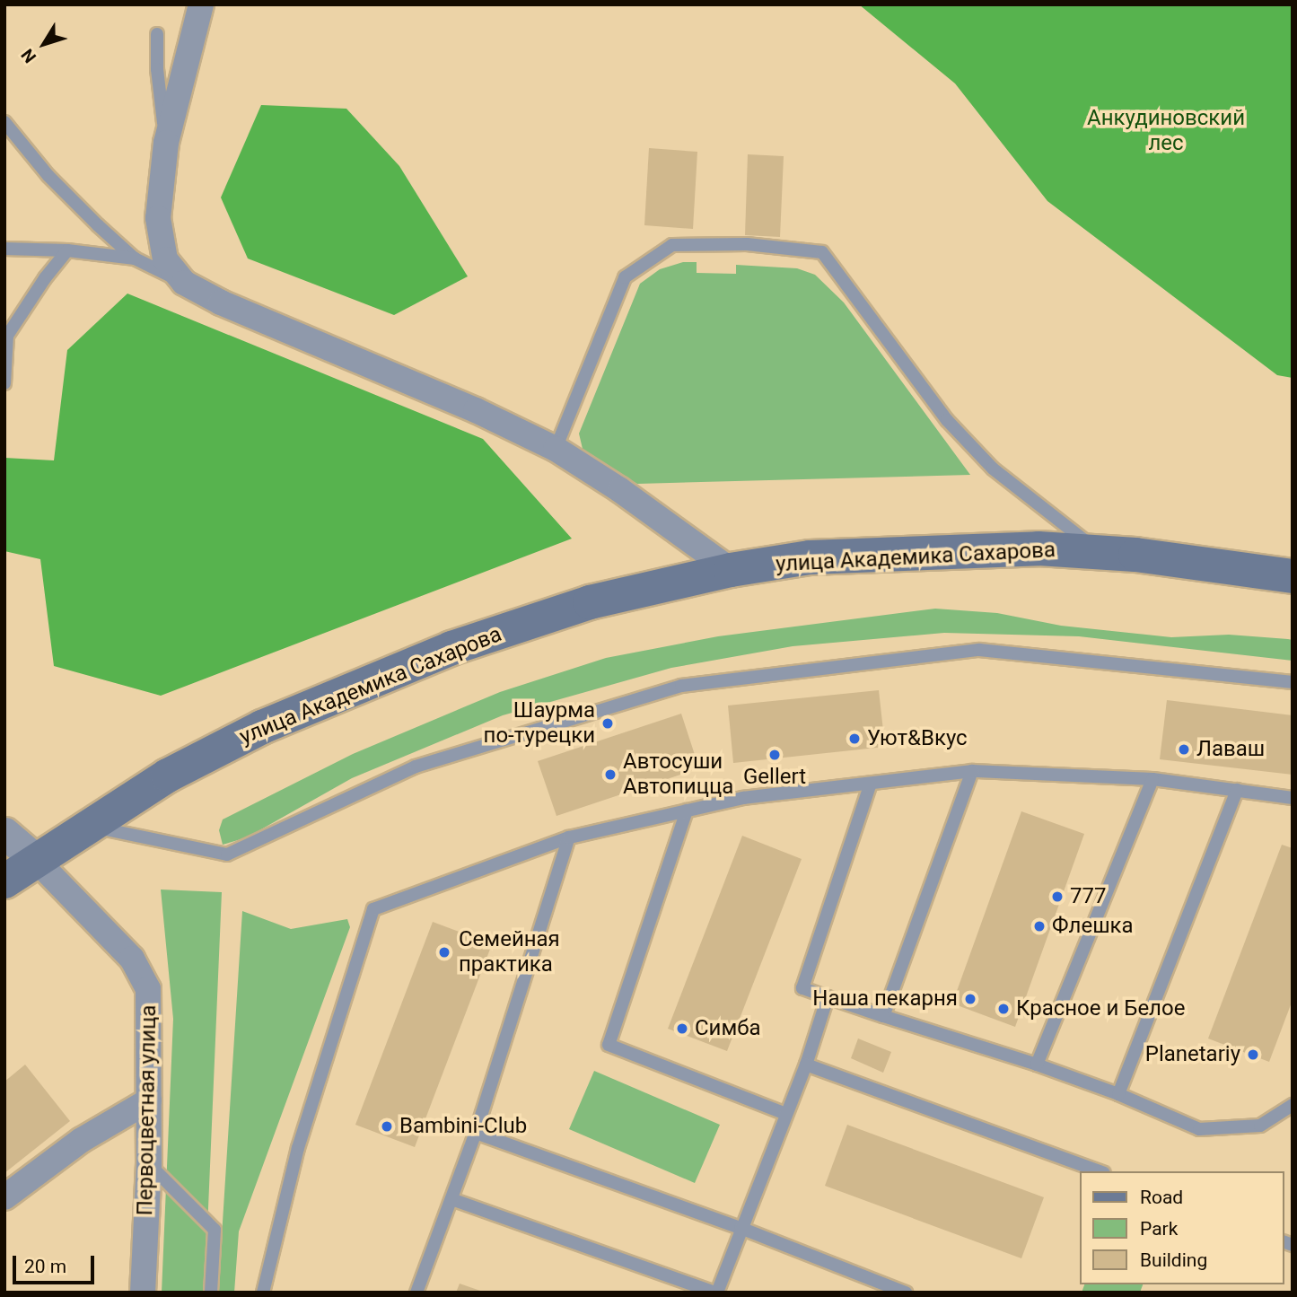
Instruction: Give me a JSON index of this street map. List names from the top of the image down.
{
  "streets": {
    "main road": ["улица Академика Сахарова"],
    "street": ["Первоцветная улица"]
  },
  "crossings": [
    ["улица Академика Сахарова", "Первоцветная улица"]
  ],
  "parks": ["Анкудиновский лес"],
  "places": [
    "Шаурма по-турецки",
    "Уют&Вкус",
    "Лаваш",
    "Gellert",
    "Автосуши Автопицца",
    "777",
    "Флешка",
    "Семейная практика",
    "Наша пекарня",
    "Красное и Белое",
    "Симба",
    "Planetariy",
    "Bambini-Club"
  ],
  "legend": ["Road", "Park", "Building"],
  "scale_bar": "20 m",
  "north": "bottom left"
}
